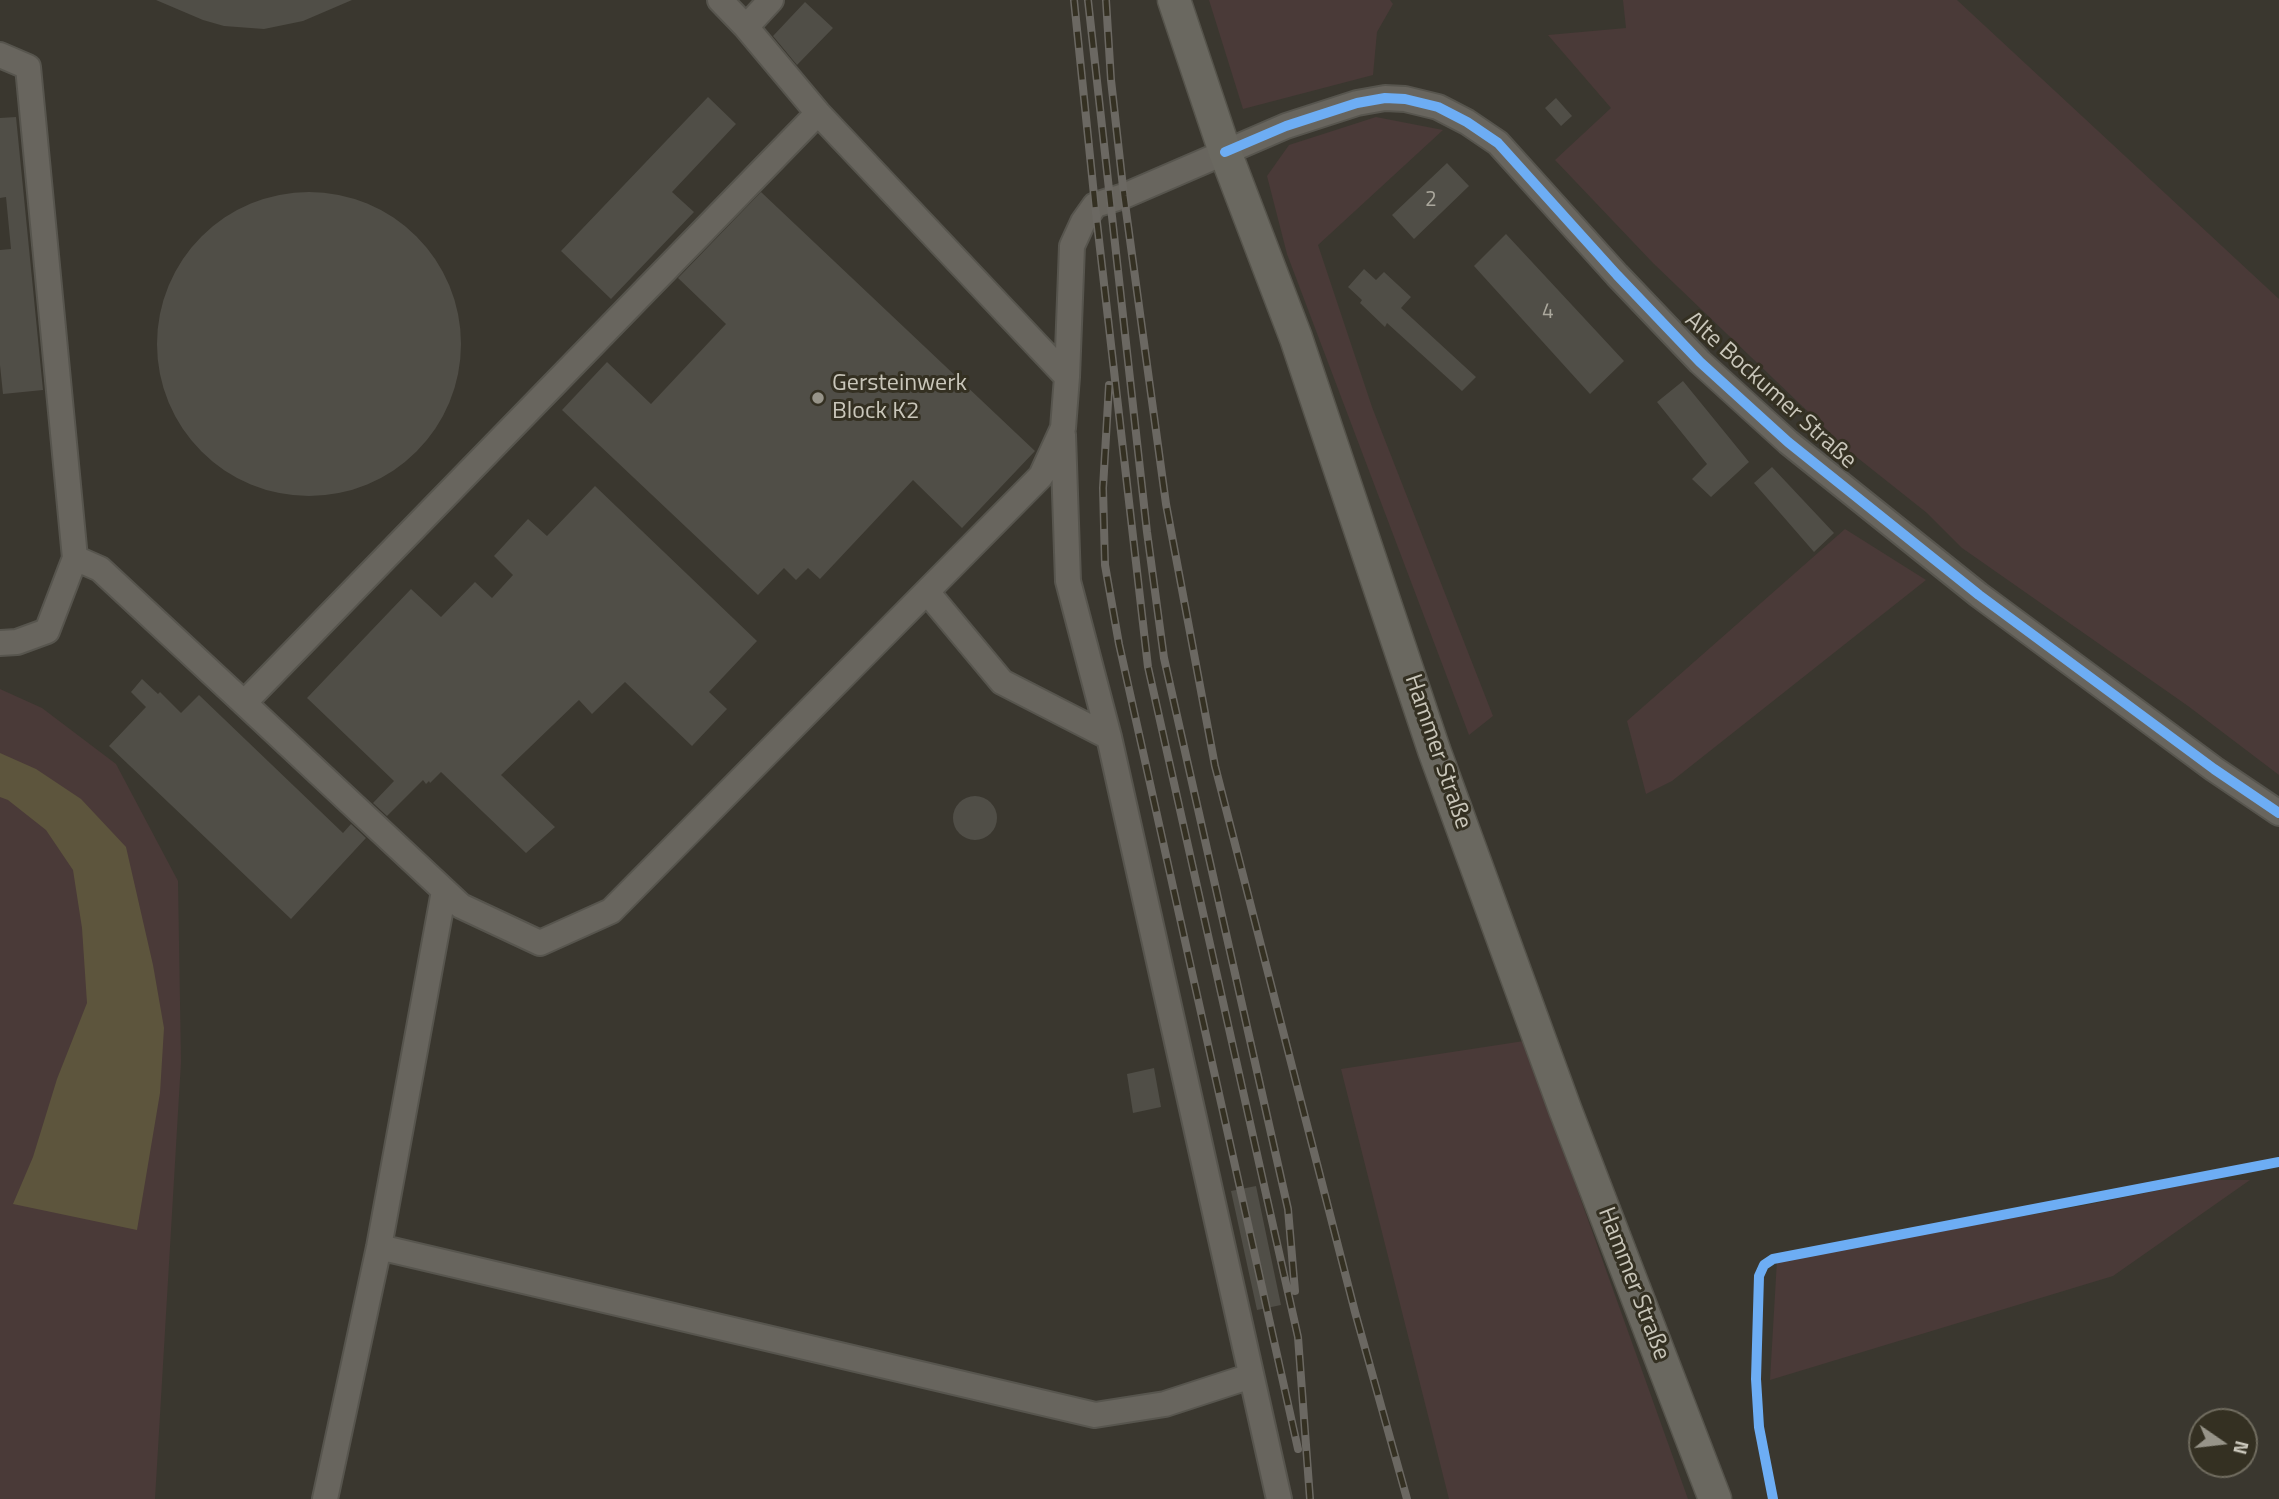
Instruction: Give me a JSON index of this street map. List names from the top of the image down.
{
  "streets": {
    "main road": ["Hammer Straße"],
    "street": ["Alte Bockumer Straße"]
  },
  "crossings": [
    ["Alte Bockumer Straße", "Hammer Straße"]
  ],
  "places": ["Gersteinwerk Block K2"],
  "house_numbers": ["2", "4"],
  "north": "right"
}
